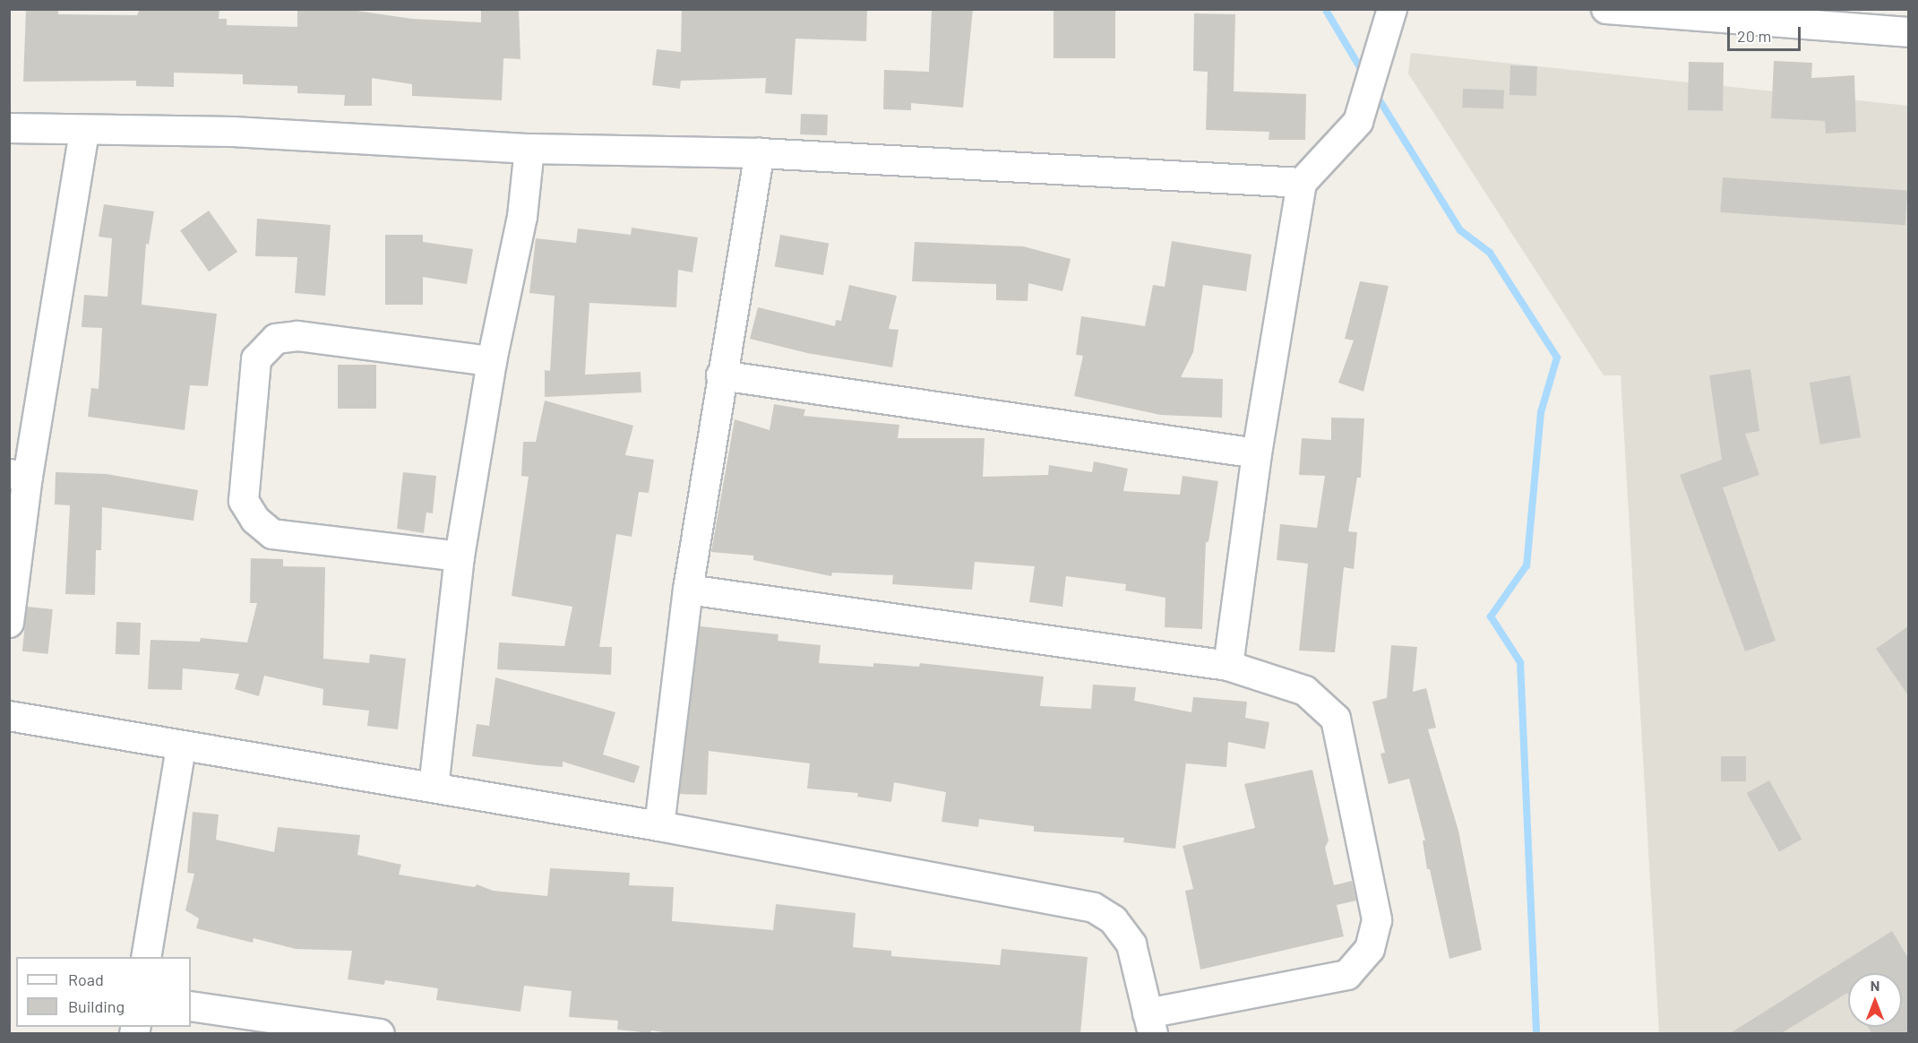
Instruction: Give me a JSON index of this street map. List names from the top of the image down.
{
  "legend": ["Road", "Building"],
  "scale_bar": "20 m",
  "north": "top"
}
